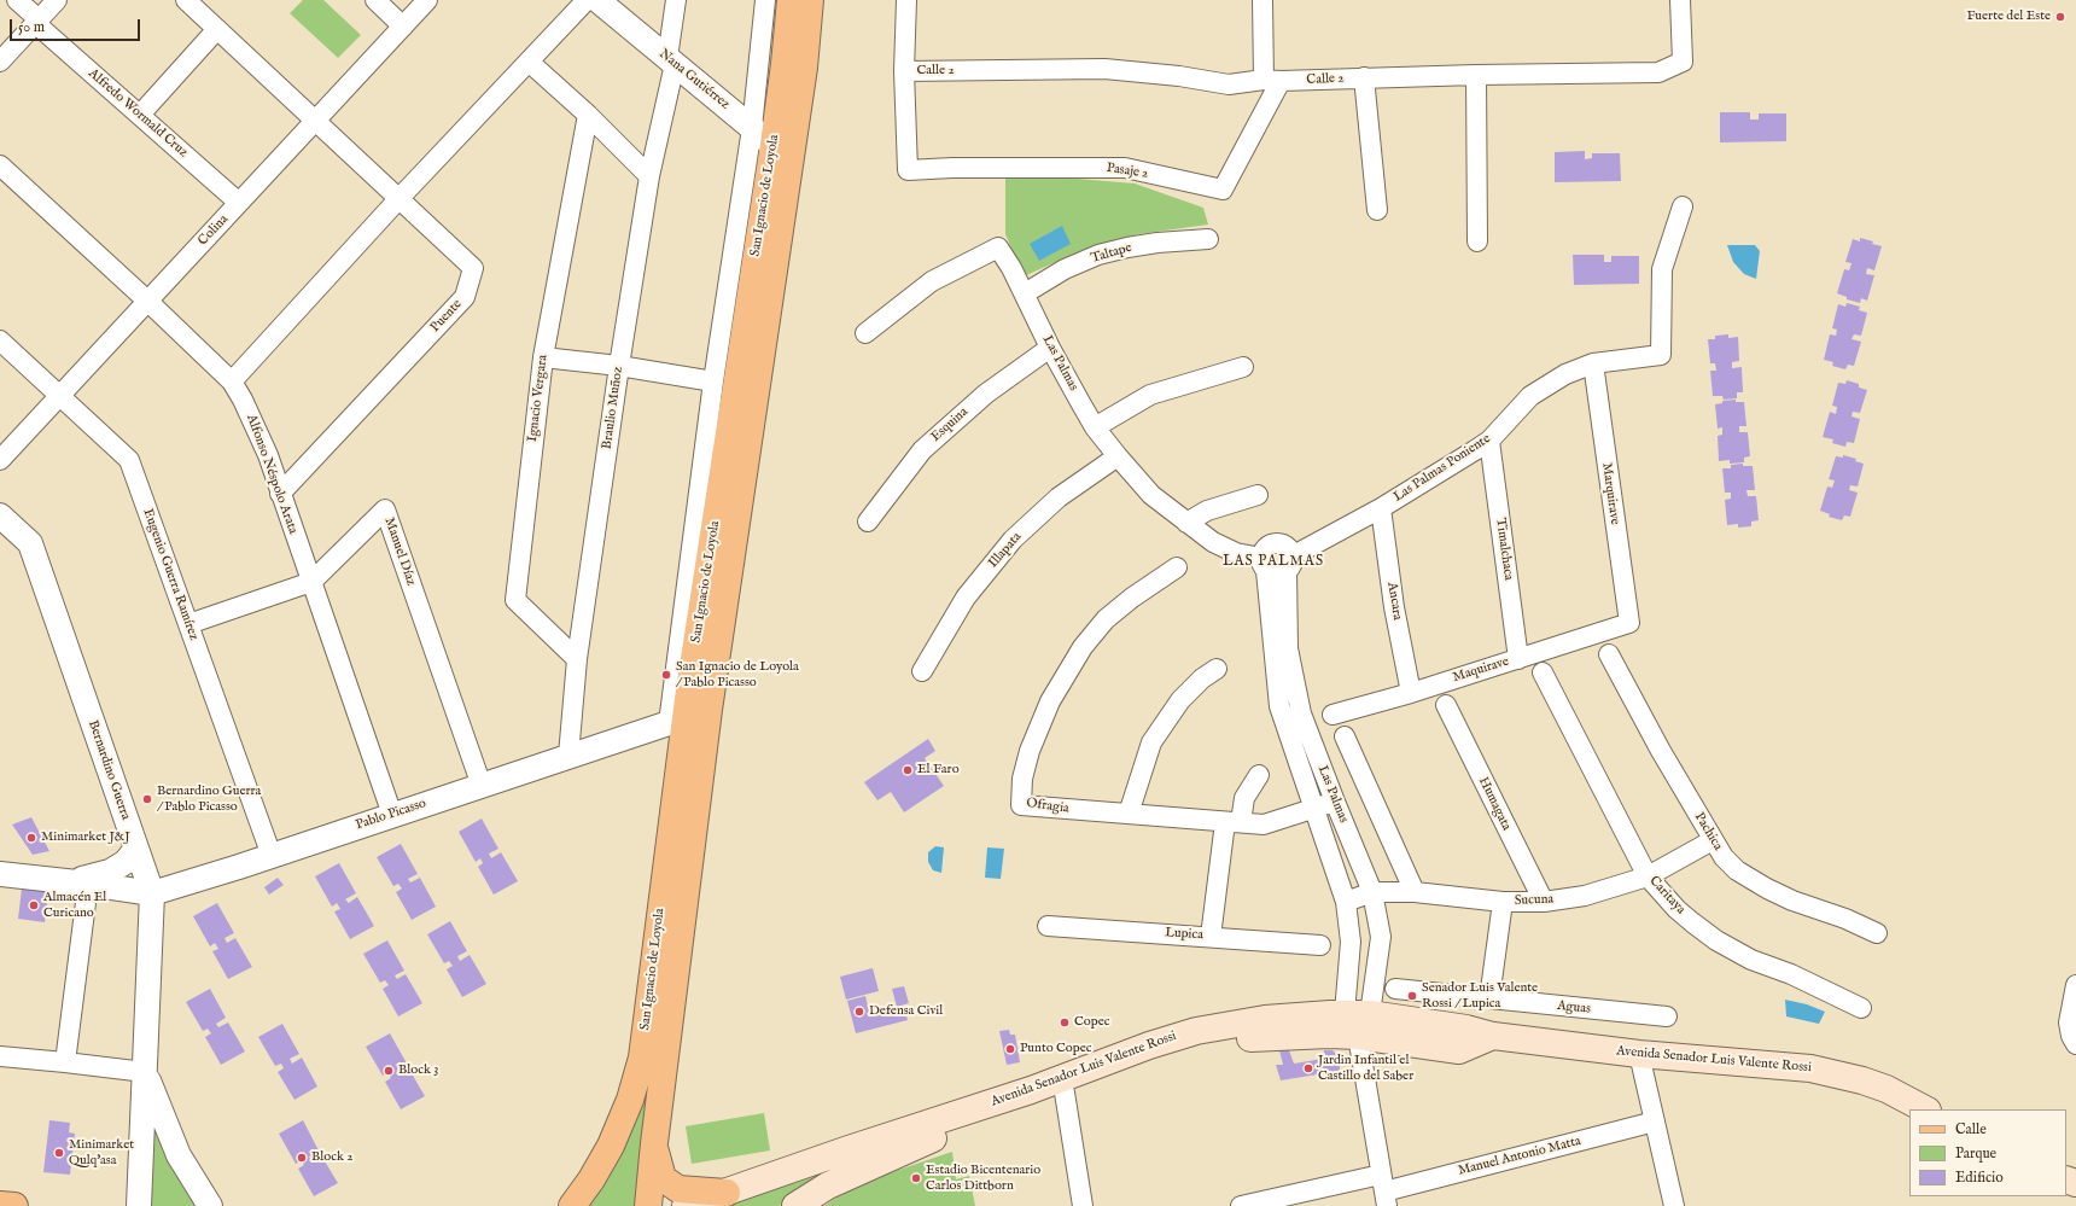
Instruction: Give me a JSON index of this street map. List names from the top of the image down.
{
  "streets": {
    "main road": ["San Ignacio de Loyola", "Avenida Senador Luis Valente Rossi"],
    "street": [
      "Calle 2",
      "Nana Gutiérrez",
      "Alfredo Wormald Cruz",
      "Pasaje 2",
      "Colina",
      "Taltape",
      "Puente",
      "Las Palmas",
      "Ignacio Vergara",
      "Braulio Muñoz",
      "Esquina",
      "Las Palmas Poniente",
      "Alfonso Néspolo Arata",
      "Marquirave",
      "Timalchaca",
      "Illapata",
      "Manuel Díaz",
      "Eugenio Guerra Ramírez",
      "Ancara",
      "Maquirave",
      "Bernardino Guerra",
      "Humagata",
      "Ofragia",
      "Pablo Picasso",
      "Pachica",
      "Caritaya",
      "Sucuna",
      "Lupica",
      "Aguas",
      "Manuel Antonio Matta"
    ]
  },
  "crossings": [
    ["Calle 2", "Pasaje 2"],
    ["Nana Gutiérrez", "San Ignacio de Loyola"],
    ["Nana Gutiérrez", "Braulio Muñoz"],
    ["Alfredo Wormald Cruz", "Colina"],
    ["San Ignacio de Loyola", "Pablo Picasso"],
    ["Colina", "Puente"],
    ["Colina", "Alfonso Néspolo Arata"],
    ["Colina", "Eugenio Guerra Ramírez"],
    ["Taltape", "Las Palmas"],
    ["Puente", "Alfonso Néspolo Arata"],
    ["Las Palmas", "Esquina"],
    ["Las Palmas", "Las Palmas Poniente"],
    ["Las Palmas", "Illapata"],
    ["Las Palmas", "Ofragia"],
    ["Las Palmas", "Sucuna"],
    ["Las Palmas", "Avenida Senador Luis Valente Rossi"],
    ["Ignacio Vergara", "Braulio Muñoz"],
    ["Braulio Muñoz", "Pablo Picasso"],
    ["Las Palmas Poniente", "Marquirave"],
    ["Las Palmas Poniente", "Timalchaca"],
    ["Las Palmas Poniente", "Ancara"],
    ["Alfonso Néspolo Arata", "Manuel Díaz"],
    ["Alfonso Néspolo Arata", "Pablo Picasso"],
    ["Marquirave", "Maquirave"],
    ["Timalchaca", "Maquirave"],
    ["Manuel Díaz", "Eugenio Guerra Ramírez"],
    ["Manuel Díaz", "Pablo Picasso"],
    ["Eugenio Guerra Ramírez", "Pablo Picasso"],
    ["Ancara", "Maquirave"],
    ["Bernardino Guerra", "Pablo Picasso"],
    ["Humagata", "Sucuna"],
    ["Pachica", "Sucuna"],
    ["Caritaya", "Sucuna"]
  ],
  "districts": ["LAS PALMAS"],
  "places": [
    "Fuerte del Este",
    "San Ignacio de Loyola / Pablo Picasso",
    "El Faro",
    "Bernardino Guerra / Pablo Picasso",
    "Minimarket J&J",
    "Almacén El Curicano",
    "Senador Luis Valente Rossi / Lupica",
    "Defensa Civil",
    "Copec",
    "Punto Copec",
    "Jardin Infantil el Castillo del Saber",
    "Block 3",
    "Minimarket Qulq'asa",
    "Block 2",
    "Estadio Bicentenario Carlos Dittborn"
  ],
  "legend": ["Calle", "Parque", "Edificio"],
  "scale_bar": "50 m"
}
